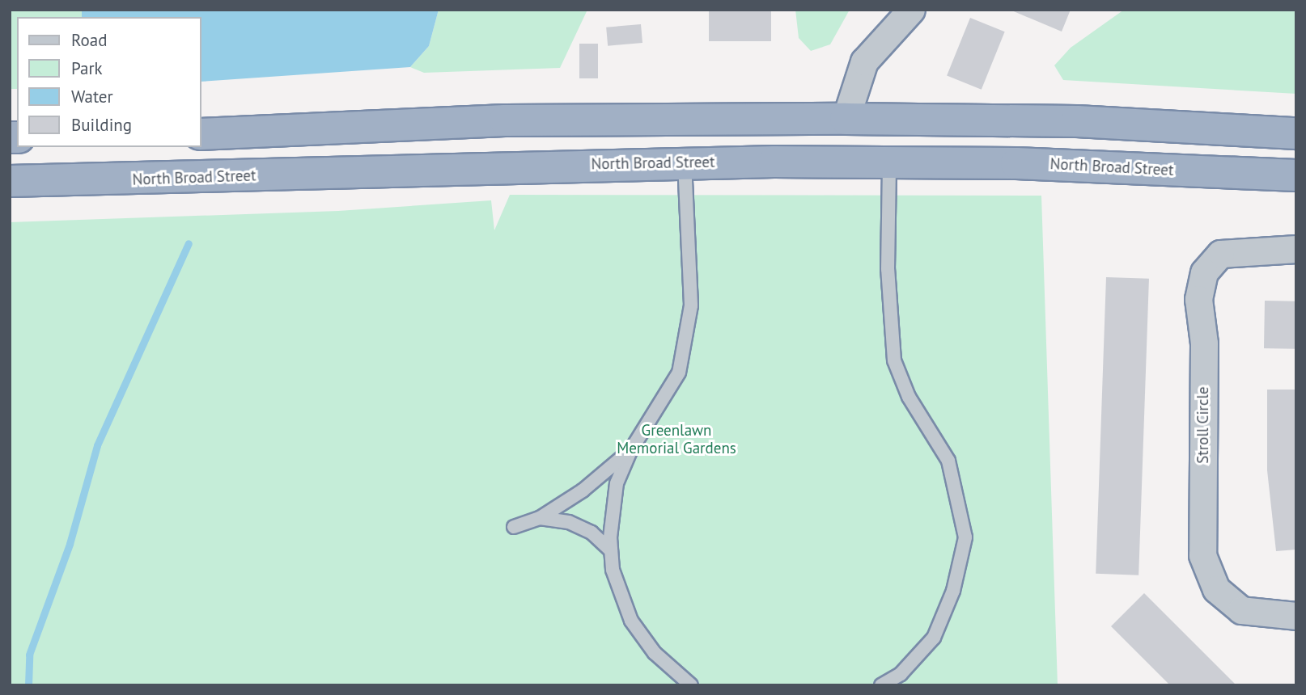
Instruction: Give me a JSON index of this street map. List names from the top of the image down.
{
  "streets": {
    "highway": ["North Broad Street"],
    "street": ["Stroll Circle"]
  },
  "parks": ["Greenlawn Memorial Gardens"],
  "legend": [
    "Road",
    "Park",
    "Water",
    "Building"
  ]
}
